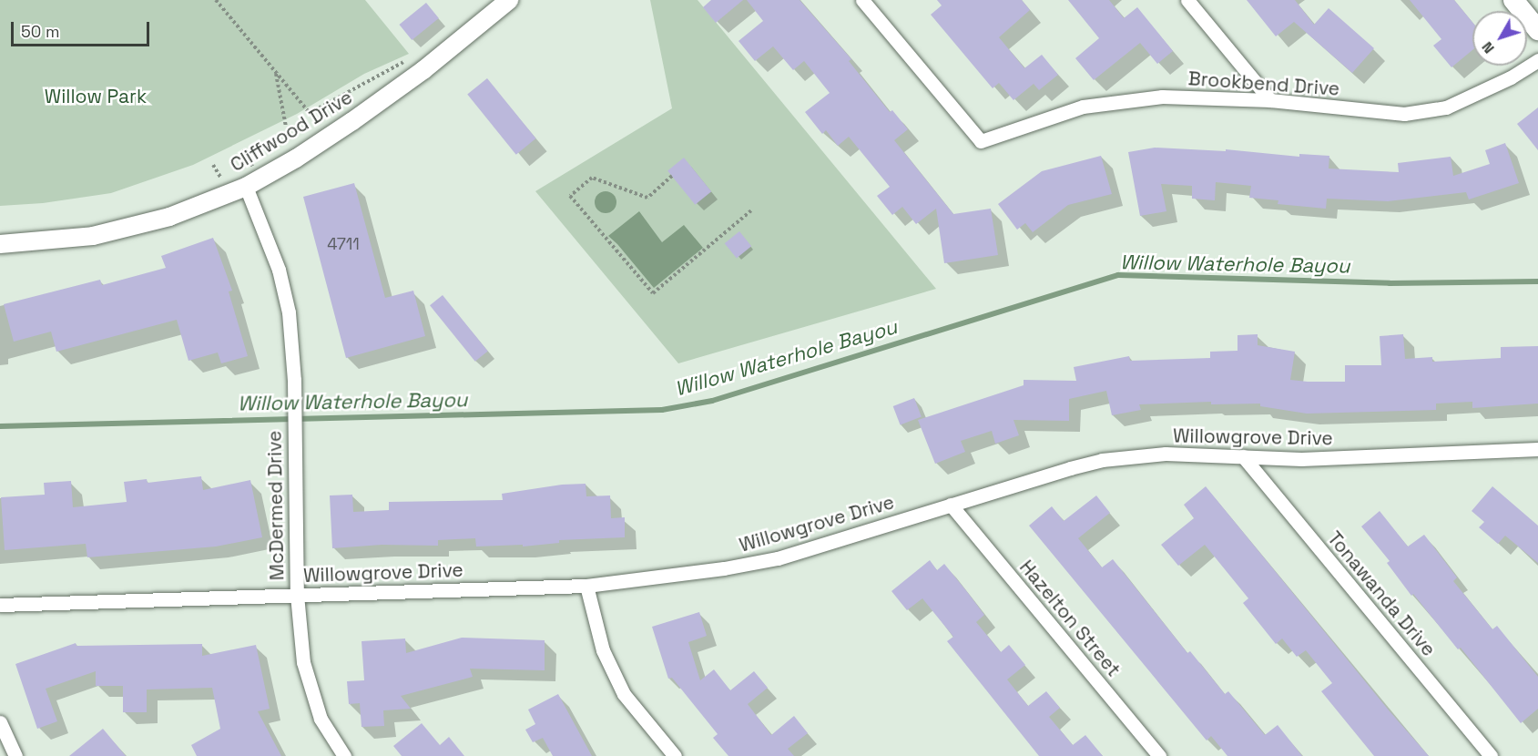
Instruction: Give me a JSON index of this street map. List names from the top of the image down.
{
  "streets": {
    "street": [
      "Brookbend Drive",
      "Cliffwood Drive",
      "Willowgrove Drive",
      "McDermed Drive",
      "Tonawanda Drive",
      "Hazelton Street"
    ]
  },
  "crossings": [
    ["Cliffwood Drive", "McDermed Drive"],
    ["Willowgrove Drive", "McDermed Drive"],
    ["Willowgrove Drive", "Tonawanda Drive"],
    ["Willowgrove Drive", "Hazelton Street"]
  ],
  "water": ["Willow Waterhole Bayou"],
  "parks": ["Willow Park"],
  "house_numbers": ["4711"],
  "scale_bar": "50 m",
  "north": "bottom left"
}
